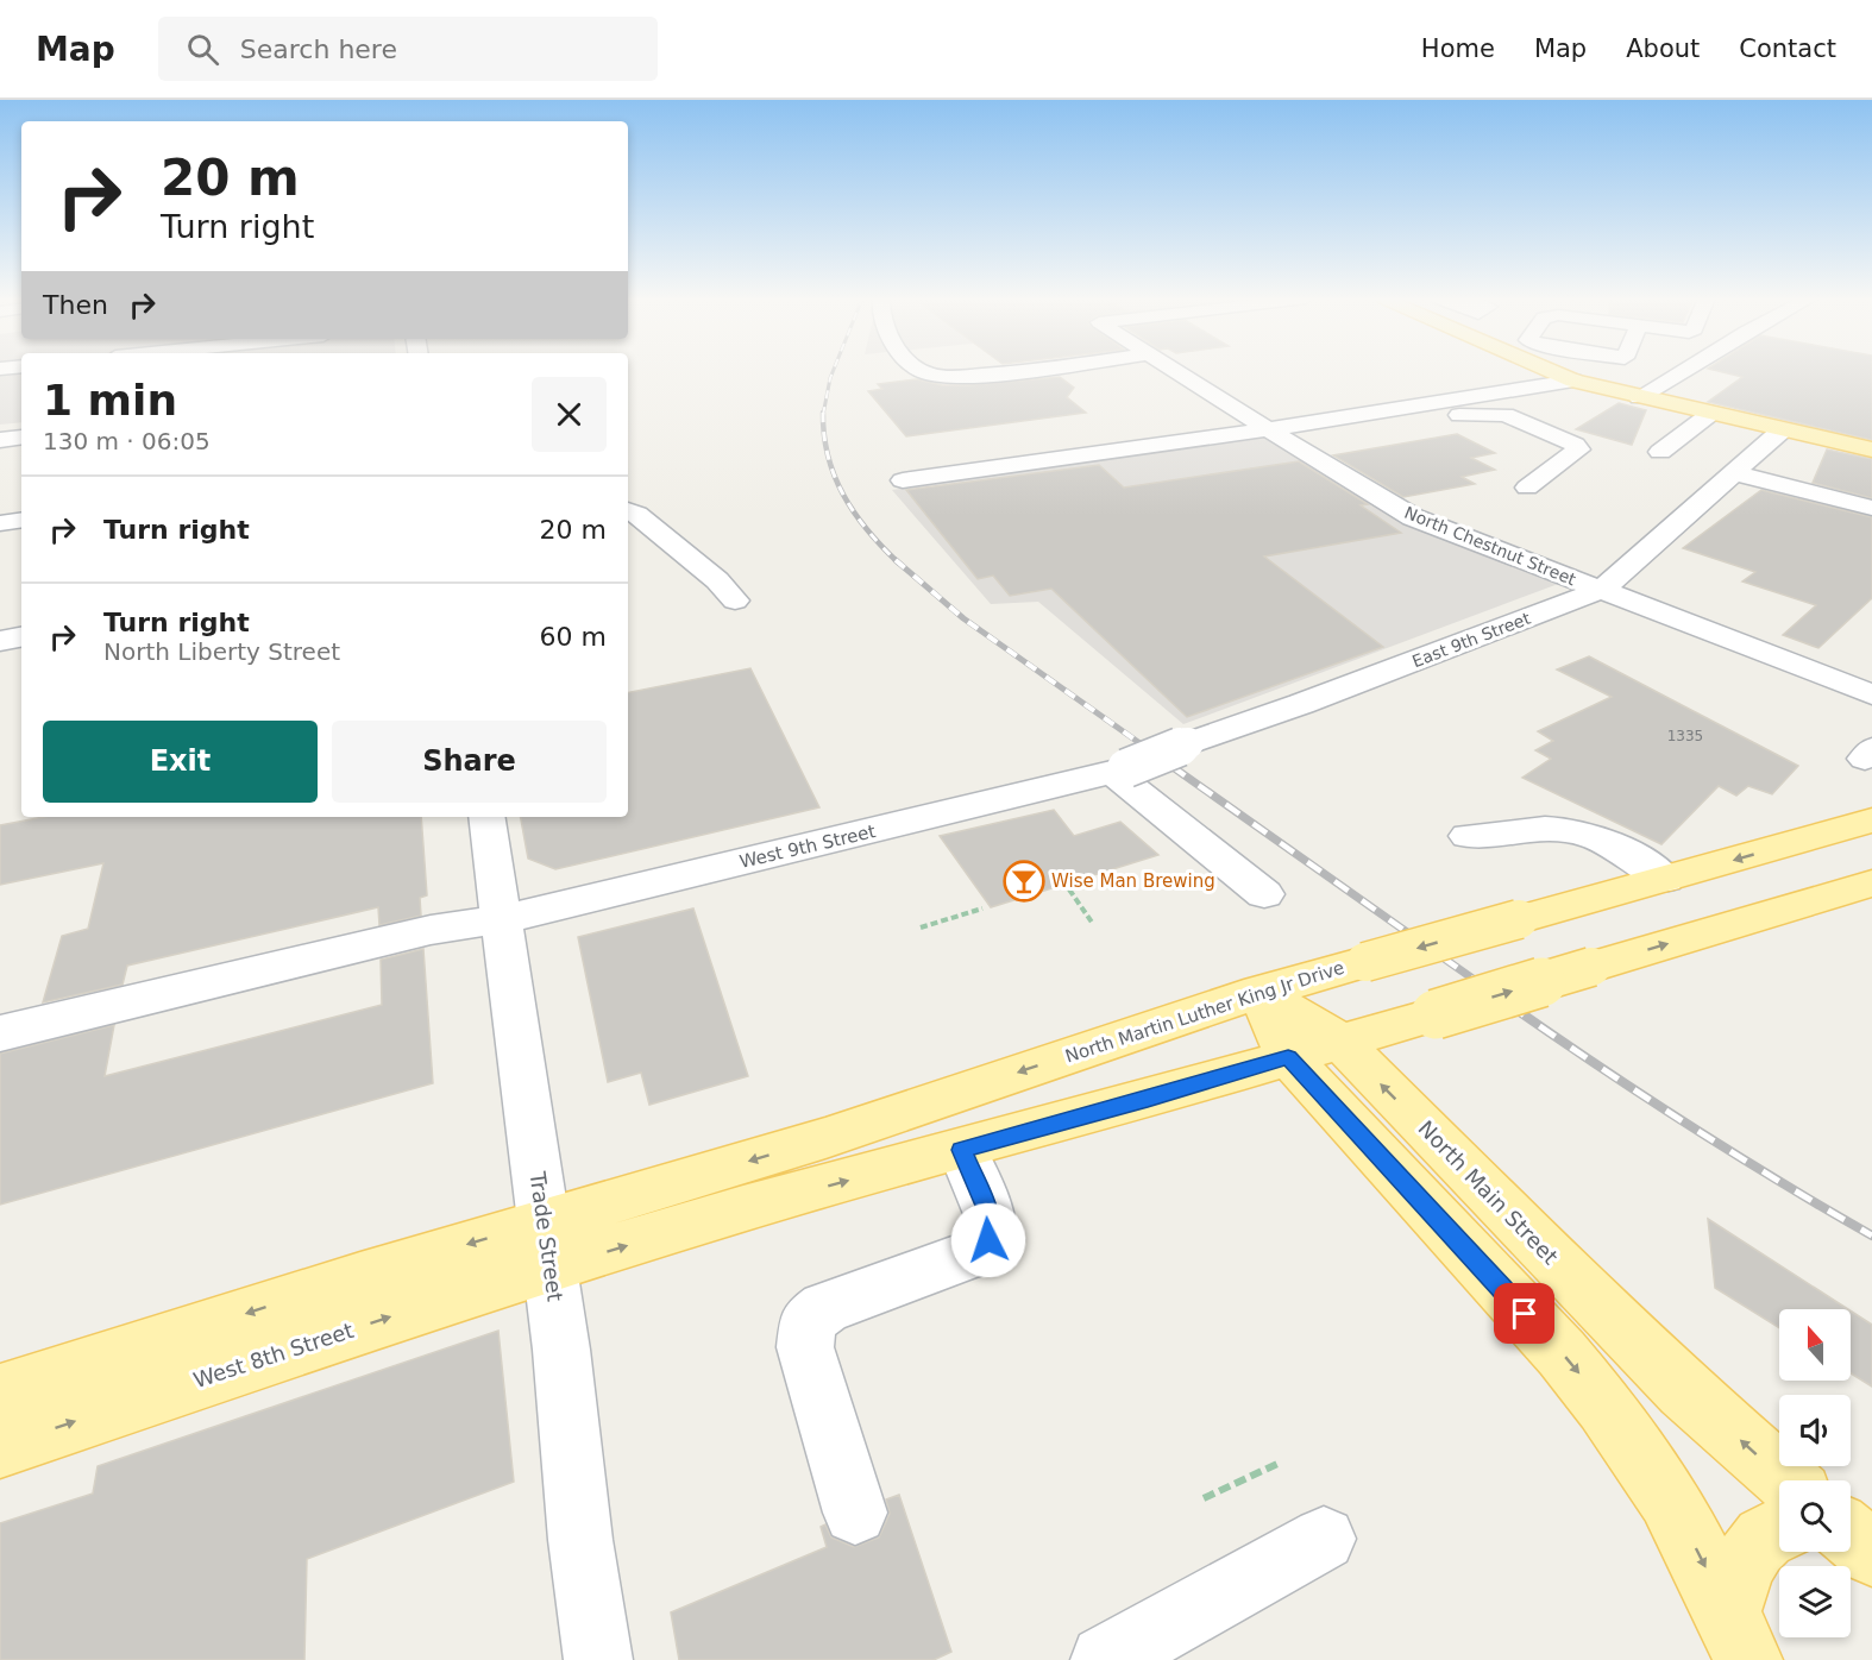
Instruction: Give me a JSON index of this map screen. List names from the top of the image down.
{
  "streets": {
    "main road": ["North Martin Luther King Jr Drive", "North Main Street", "West 8th Street"],
    "street": [
      "North Chestnut Street",
      "East 9th Street",
      "West 9th Street",
      "Trade Street"
    ]
  },
  "crossings": [
    ["North Chestnut Street", "East 9th Street"],
    ["East 9th Street", "West 9th Street"],
    ["West 9th Street", "Trade Street"],
    ["North Martin Luther King Jr Drive", "North Main Street"],
    ["North Martin Luther King Jr Drive", "Trade Street"],
    ["North Martin Luther King Jr Drive", "West 8th Street"],
    ["Trade Street", "West 8th Street"]
  ],
  "places": {
    "bar": ["Wise Man Brewing"]
  },
  "house_numbers": ["1335"],
  "north": "top",
  "page": {
    "header": "Map",
    "search": "Search here",
    "nav": [
      "Home",
      "Map",
      "About",
      "Contact"
    ],
    "turn": ["20 m", "Turn right"],
    "then": "Then",
    "heading": ["1 min", "130 m · 06:05"],
    "list": [
      {
        "name": "Turn right",
        "value": "20 m"
      },
      {
        "name": "Turn right",
        "note": "North Liberty Street",
        "value": "60 m"
      }
    ],
    "buttons": ["Exit", "Share"]
  }
}
